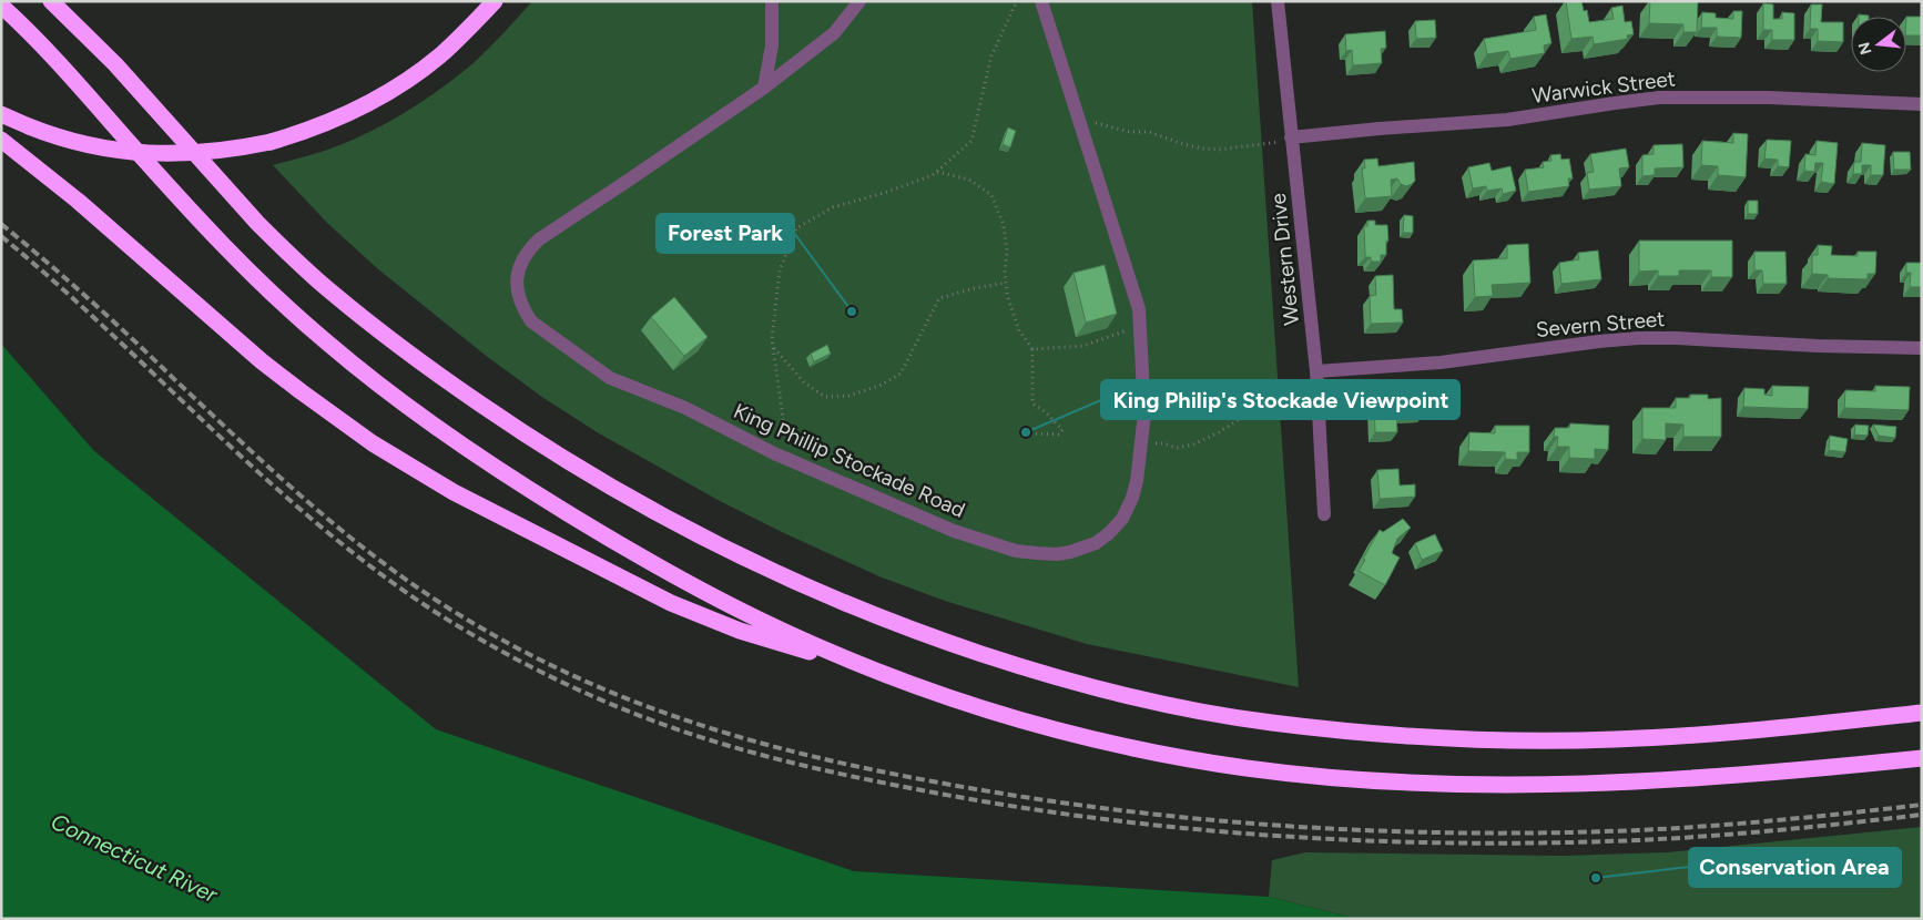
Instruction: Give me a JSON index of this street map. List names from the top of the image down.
{
  "streets": {
    "street": [
      "Warwick Street",
      "Western Drive",
      "Severn Street",
      "King Phillip Stockade Road"
    ]
  },
  "crossings": [
    ["Warwick Street", "Western Drive"],
    ["Western Drive", "Severn Street"]
  ],
  "water": ["Connecticut River"],
  "places": ["Forest Park", "King Philip's Stockade Viewpoint", "Conservation Area"],
  "north": "left"
}
